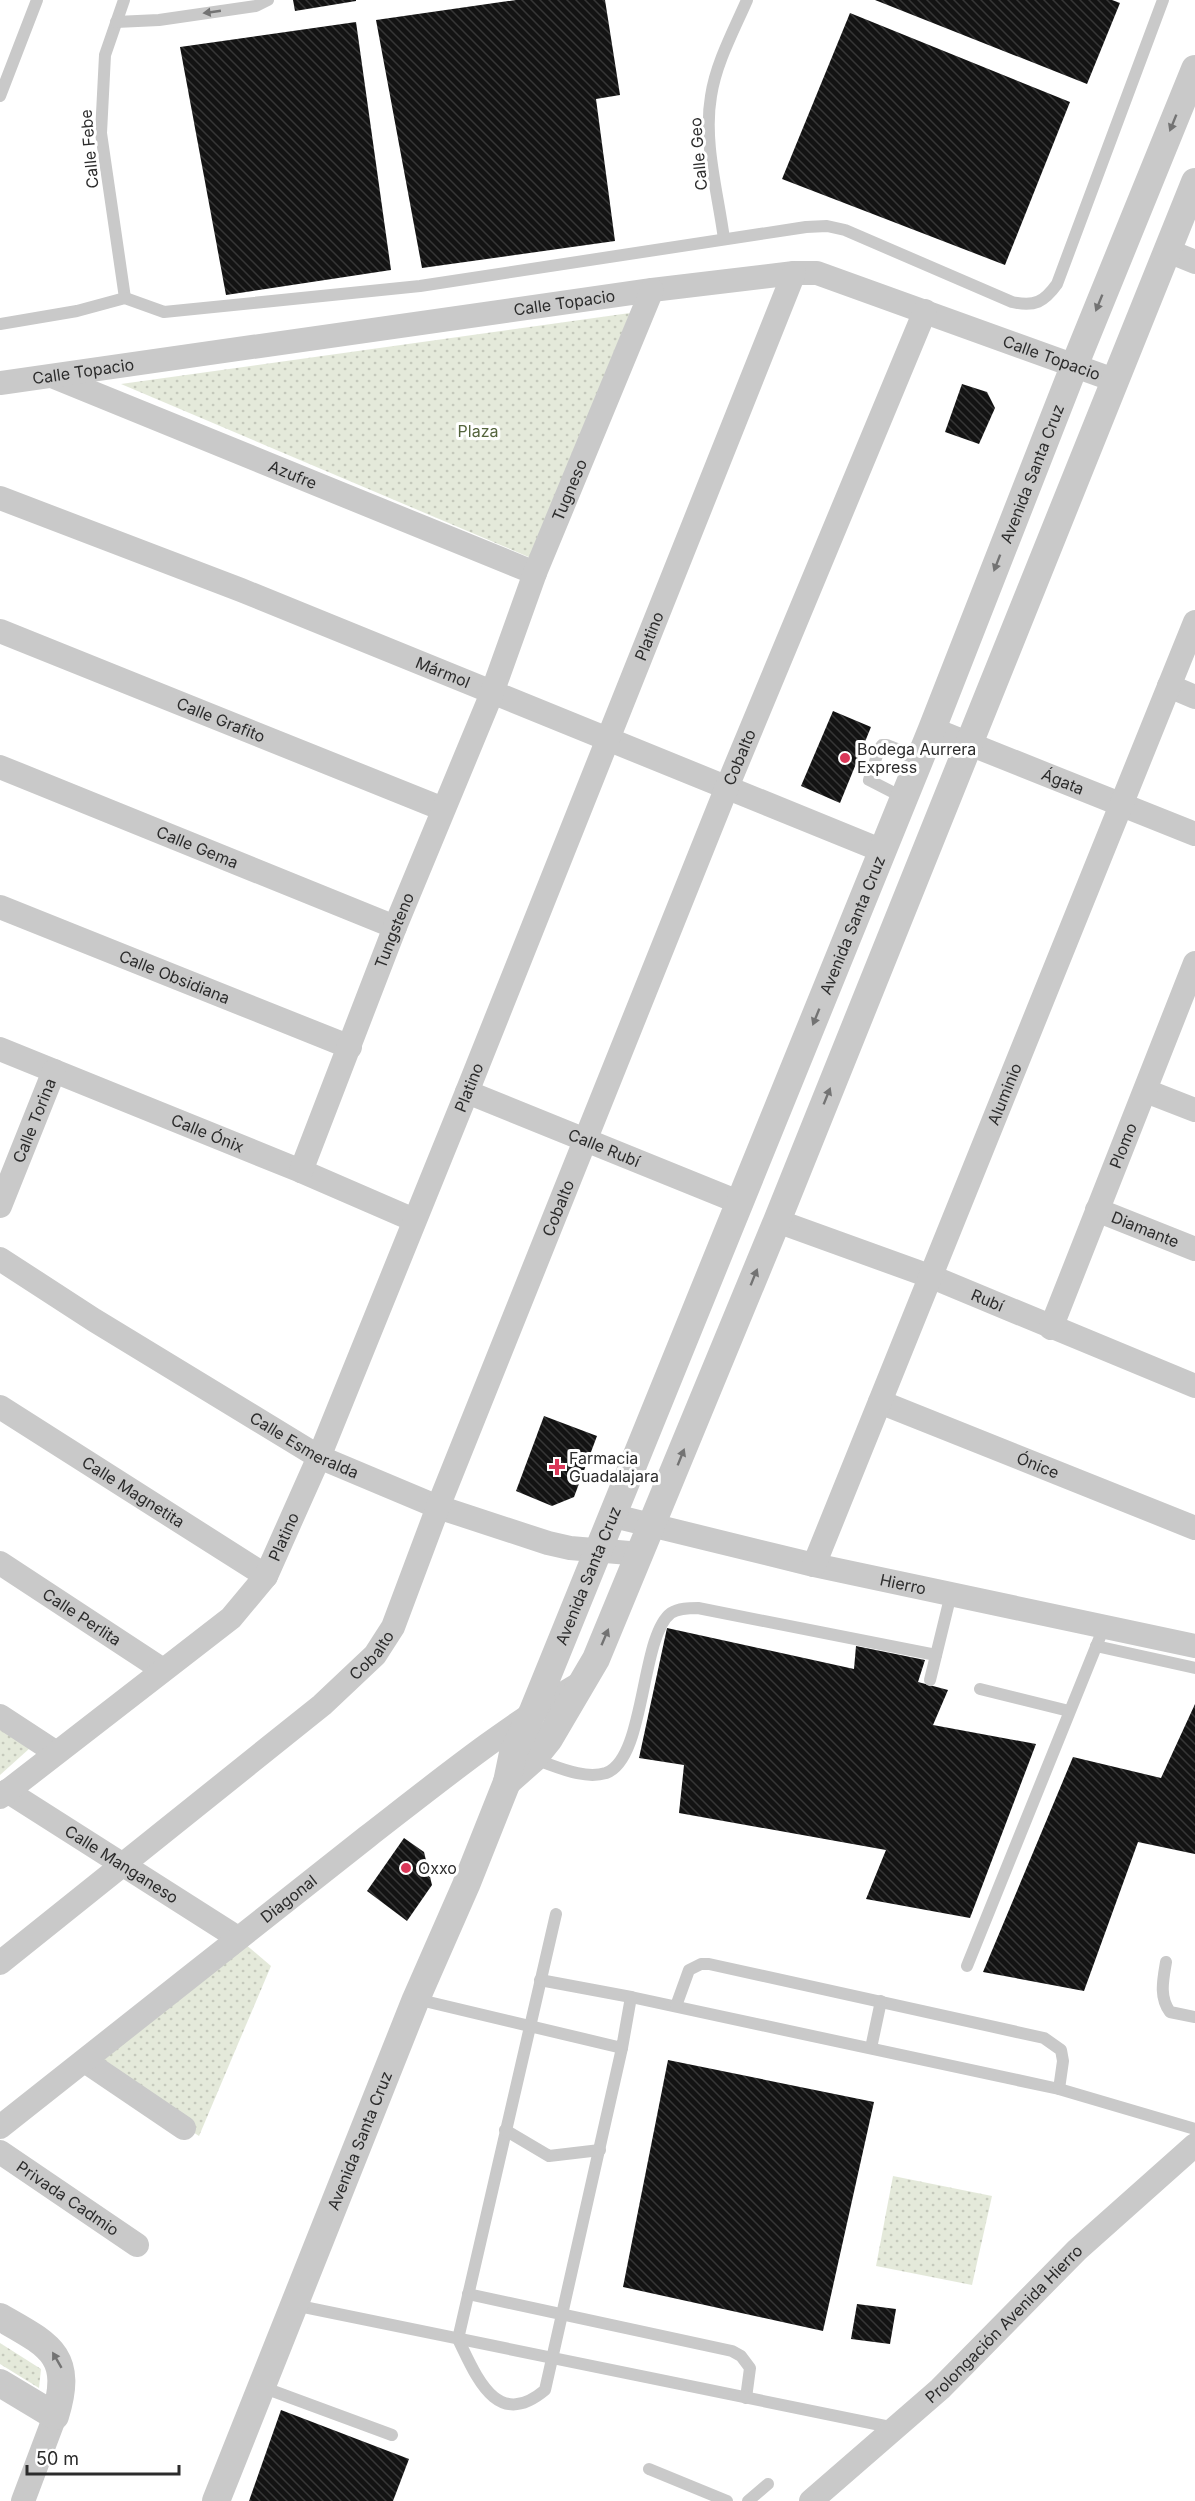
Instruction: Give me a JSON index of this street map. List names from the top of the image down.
{
  "streets": {
    "street": [
      "Calle Topacio",
      "Avenida Santa Cruz",
      "Azufre",
      "Tugneso",
      "Platino",
      "Mármol",
      "Calle Grafito",
      "Cobalto",
      "Ágata",
      "Calle Gema",
      "Tungsteno",
      "Calle Obsidiana",
      "Aluminio",
      "Calle Torina",
      "Calle Ónix",
      "Plomo",
      "Calle Rubí",
      "Diamante",
      "Rubí",
      "Calle Esmeralda",
      "Ónice",
      "Calle Magnetita",
      "Hierro",
      "Calle Perlita",
      "Calle Manganeso",
      "Diagonal",
      "Privada Cadmio",
      "Prolongación Avenida Hierro"
    ],
    "lane": ["Calle Febe", "Calle Geo"]
  },
  "crossings": [
    ["Calle Topacio", "Avenida Santa Cruz"],
    ["Calle Topacio", "Azufre"],
    ["Calle Topacio", "Tugneso"],
    ["Calle Topacio", "Platino"],
    ["Calle Topacio", "Cobalto"],
    ["Avenida Santa Cruz", "Mármol"],
    ["Avenida Santa Cruz", "Ágata"],
    ["Avenida Santa Cruz", "Calle Rubí"],
    ["Avenida Santa Cruz", "Rubí"],
    ["Avenida Santa Cruz", "Calle Esmeralda"],
    ["Avenida Santa Cruz", "Hierro"],
    ["Avenida Santa Cruz", "Diagonal"],
    ["Azufre", "Tugneso"],
    ["Tugneso", "Mármol"],
    ["Tugneso", "Tungsteno"],
    ["Platino", "Mármol"],
    ["Platino", "Calle Ónix"],
    ["Platino", "Calle Rubí"],
    ["Platino", "Calle Esmeralda"],
    ["Platino", "Calle Magnetita"],
    ["Platino", "Calle Perlita"],
    ["Platino", "Calle Manganeso"],
    ["Mármol", "Cobalto"],
    ["Mármol", "Tungsteno"],
    ["Calle Grafito", "Tungsteno"],
    ["Cobalto", "Calle Rubí"],
    ["Cobalto", "Calle Esmeralda"],
    ["Cobalto", "Calle Manganeso"],
    ["Ágata", "Aluminio"],
    ["Calle Gema", "Tungsteno"],
    ["Tungsteno", "Calle Obsidiana"],
    ["Tungsteno", "Calle Ónix"],
    ["Aluminio", "Rubí"],
    ["Aluminio", "Ónice"],
    ["Aluminio", "Hierro"],
    ["Calle Torina", "Calle Ónix"],
    ["Plomo", "Diamante"],
    ["Plomo", "Rubí"],
    ["Calle Manganeso", "Diagonal"]
  ],
  "parks": ["Plaza"],
  "places": {
    "other": ["Bodega Aurrera Express", "Oxxo"],
    "health": ["Farmacia Guadalajara"]
  },
  "scale_bar": "50 m"
}
